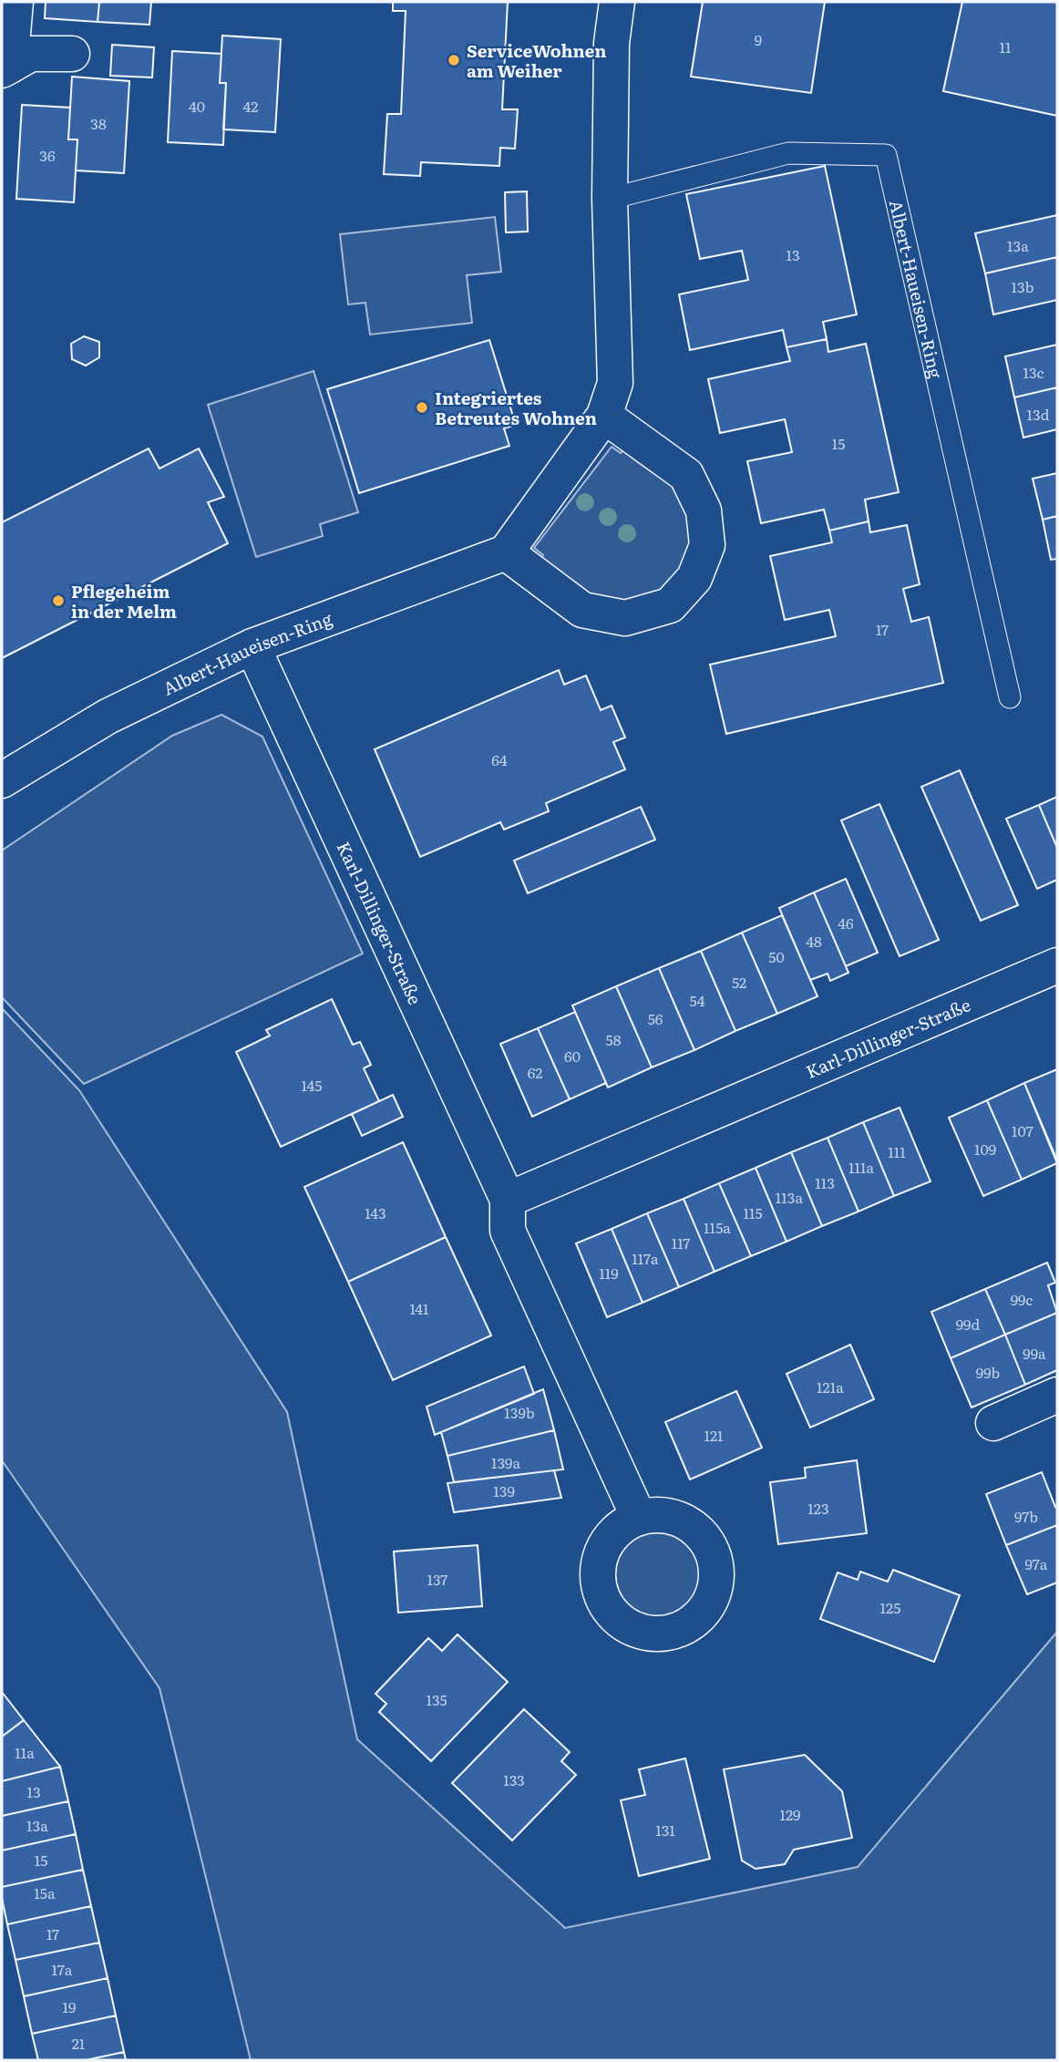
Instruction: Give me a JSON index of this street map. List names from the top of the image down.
{
  "streets": {
    "street": ["Albert-Haueisen-Ring", "Karl-Dillinger-Straße"]
  },
  "crossings": [
    ["Albert-Haueisen-Ring", "Karl-Dillinger-Straße"]
  ],
  "places": ["ServiceWohnen am Weiher", "Integriertes Betreutes Wohnen", "Pflegeheim in der Melm"],
  "house_numbers": [
    "9",
    "11",
    "40",
    "42",
    "38",
    "36",
    "13a",
    "13",
    "13b",
    "13c",
    "13d",
    "15",
    "17",
    "64",
    "46",
    "48",
    "50",
    "52",
    "54",
    "56",
    "58",
    "60",
    "62",
    "145",
    "107",
    "109",
    "111",
    "111a",
    "113",
    "113a",
    "143",
    "115",
    "115a",
    "117",
    "117a",
    "119",
    "99c",
    "141",
    "99d",
    "99a",
    "99b",
    "121a",
    "139b",
    "121",
    "139a",
    "139",
    "123",
    "97b",
    "97a",
    "137",
    "125",
    "135",
    "11a",
    "133",
    "13",
    "129",
    "13a",
    "131",
    "15",
    "15a",
    "17",
    "17a",
    "19",
    "21"
  ]
}
